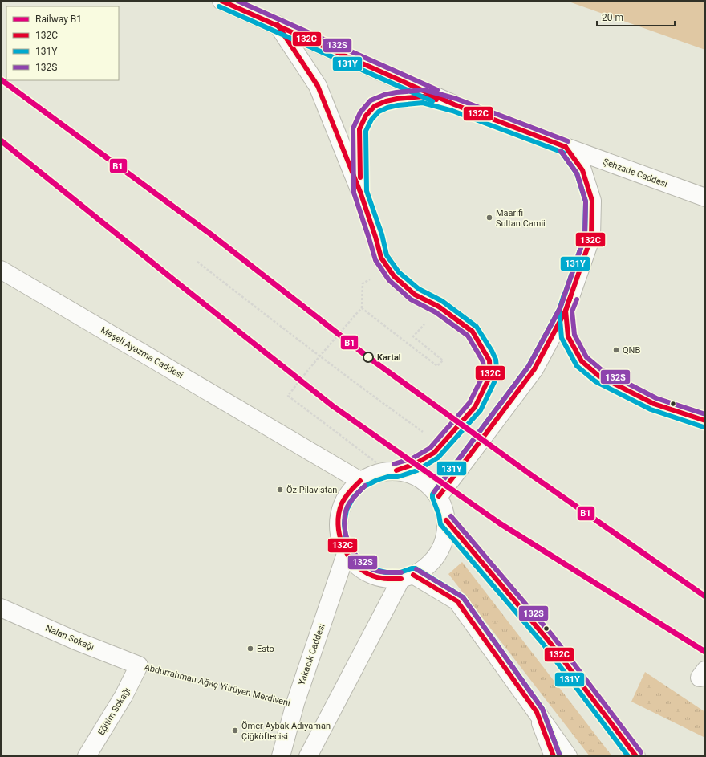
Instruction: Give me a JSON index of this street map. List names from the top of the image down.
{
  "streets": {
    "main road": [
      "Şehzade Caddesi",
      "Meşeli Ayazma Caddesi",
      "Nalan Sokağı",
      "Yakacık Caddesi",
      "Eğitim Sokağı"
    ],
    "path": ["Abdurrahman Ağaç Yürüyen Merdiveni"]
  },
  "crossings": [
    ["Meşeli Ayazma Caddesi", "Yakacık Caddesi"],
    ["Nalan Sokağı", "Abdurrahman Ağaç Yürüyen Merdiveni"],
    ["Nalan Sokağı", "Eğitim Sokağı"],
    ["Yakacık Caddesi", "Abdurrahman Ağaç Yürüyen Merdiveni"],
    ["Abdurrahman Ağaç Yürüyen Merdiveni", "Eğitim Sokağı"]
  ],
  "places": [
    "Maarifi Sultan Camii",
    "QNB",
    "Kartal",
    "Öz Pilavistan",
    "Esto",
    "Ömer Aybak Adıyaman Çiğköftecisi"
  ],
  "lines": [
    "transit line 132C",
    "transit line 132S",
    "transit line 131Y",
    "rail line B1"
  ],
  "legend": [
    "Railway B1",
    "132C",
    "131Y",
    "132S"
  ],
  "scale_bar": "20 m"
}
